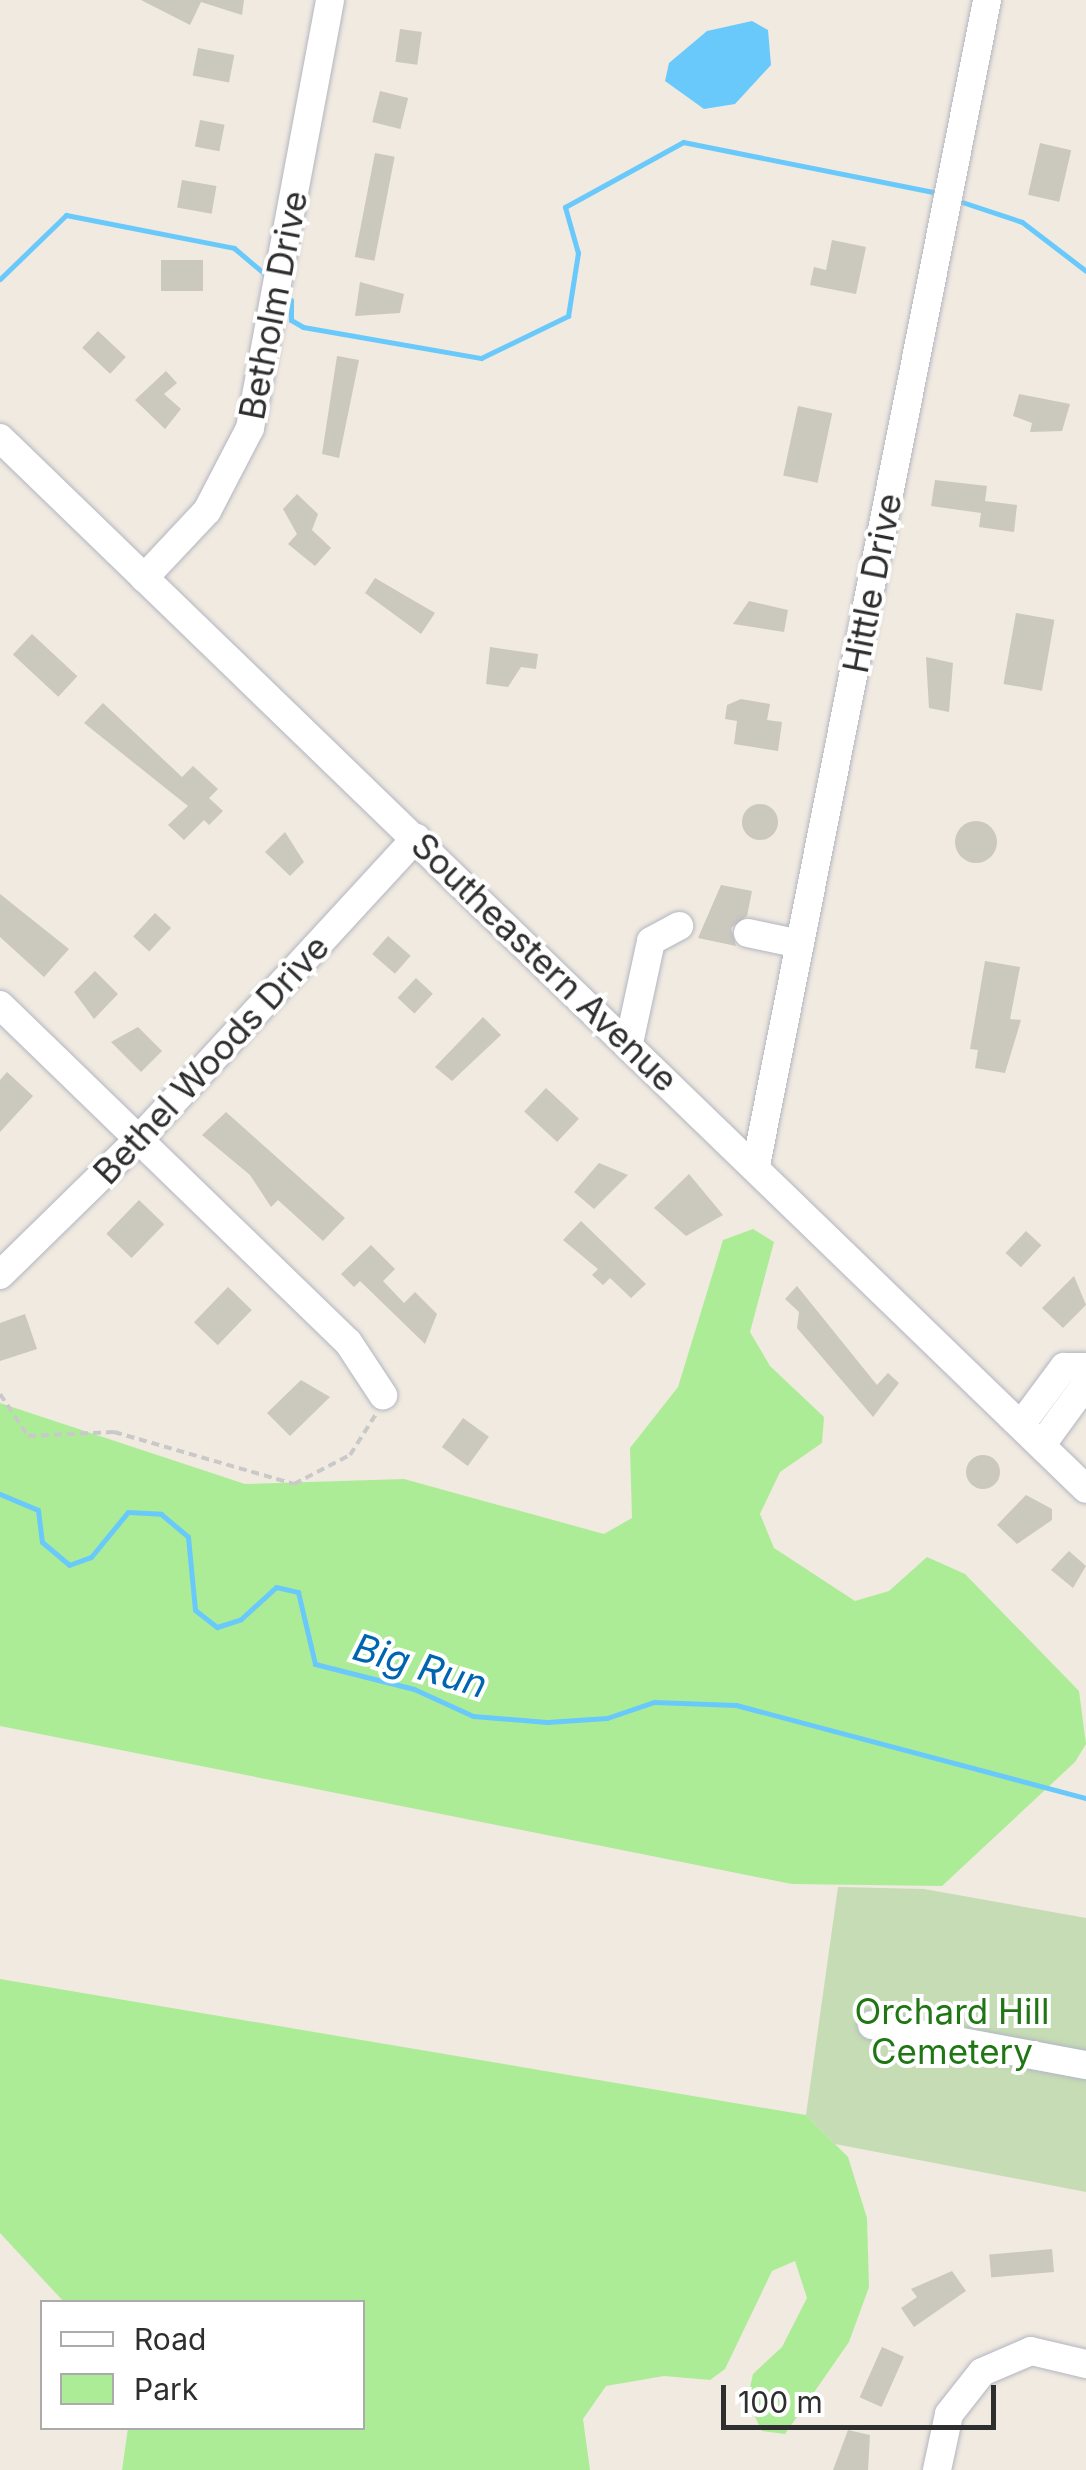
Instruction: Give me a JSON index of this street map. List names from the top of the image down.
{
  "streets": {
    "street": [
      "Betholm Drive",
      "Hittle Drive",
      "Southeastern Avenue",
      "Bethel Woods Drive"
    ]
  },
  "crossings": [
    ["Betholm Drive", "Southeastern Avenue"],
    ["Hittle Drive", "Southeastern Avenue"],
    ["Southeastern Avenue", "Bethel Woods Drive"]
  ],
  "water": ["Big Run"],
  "parks": ["Orchard Hill Cemetery"],
  "legend": ["Road", "Park"],
  "scale_bar": "100 m"
}
